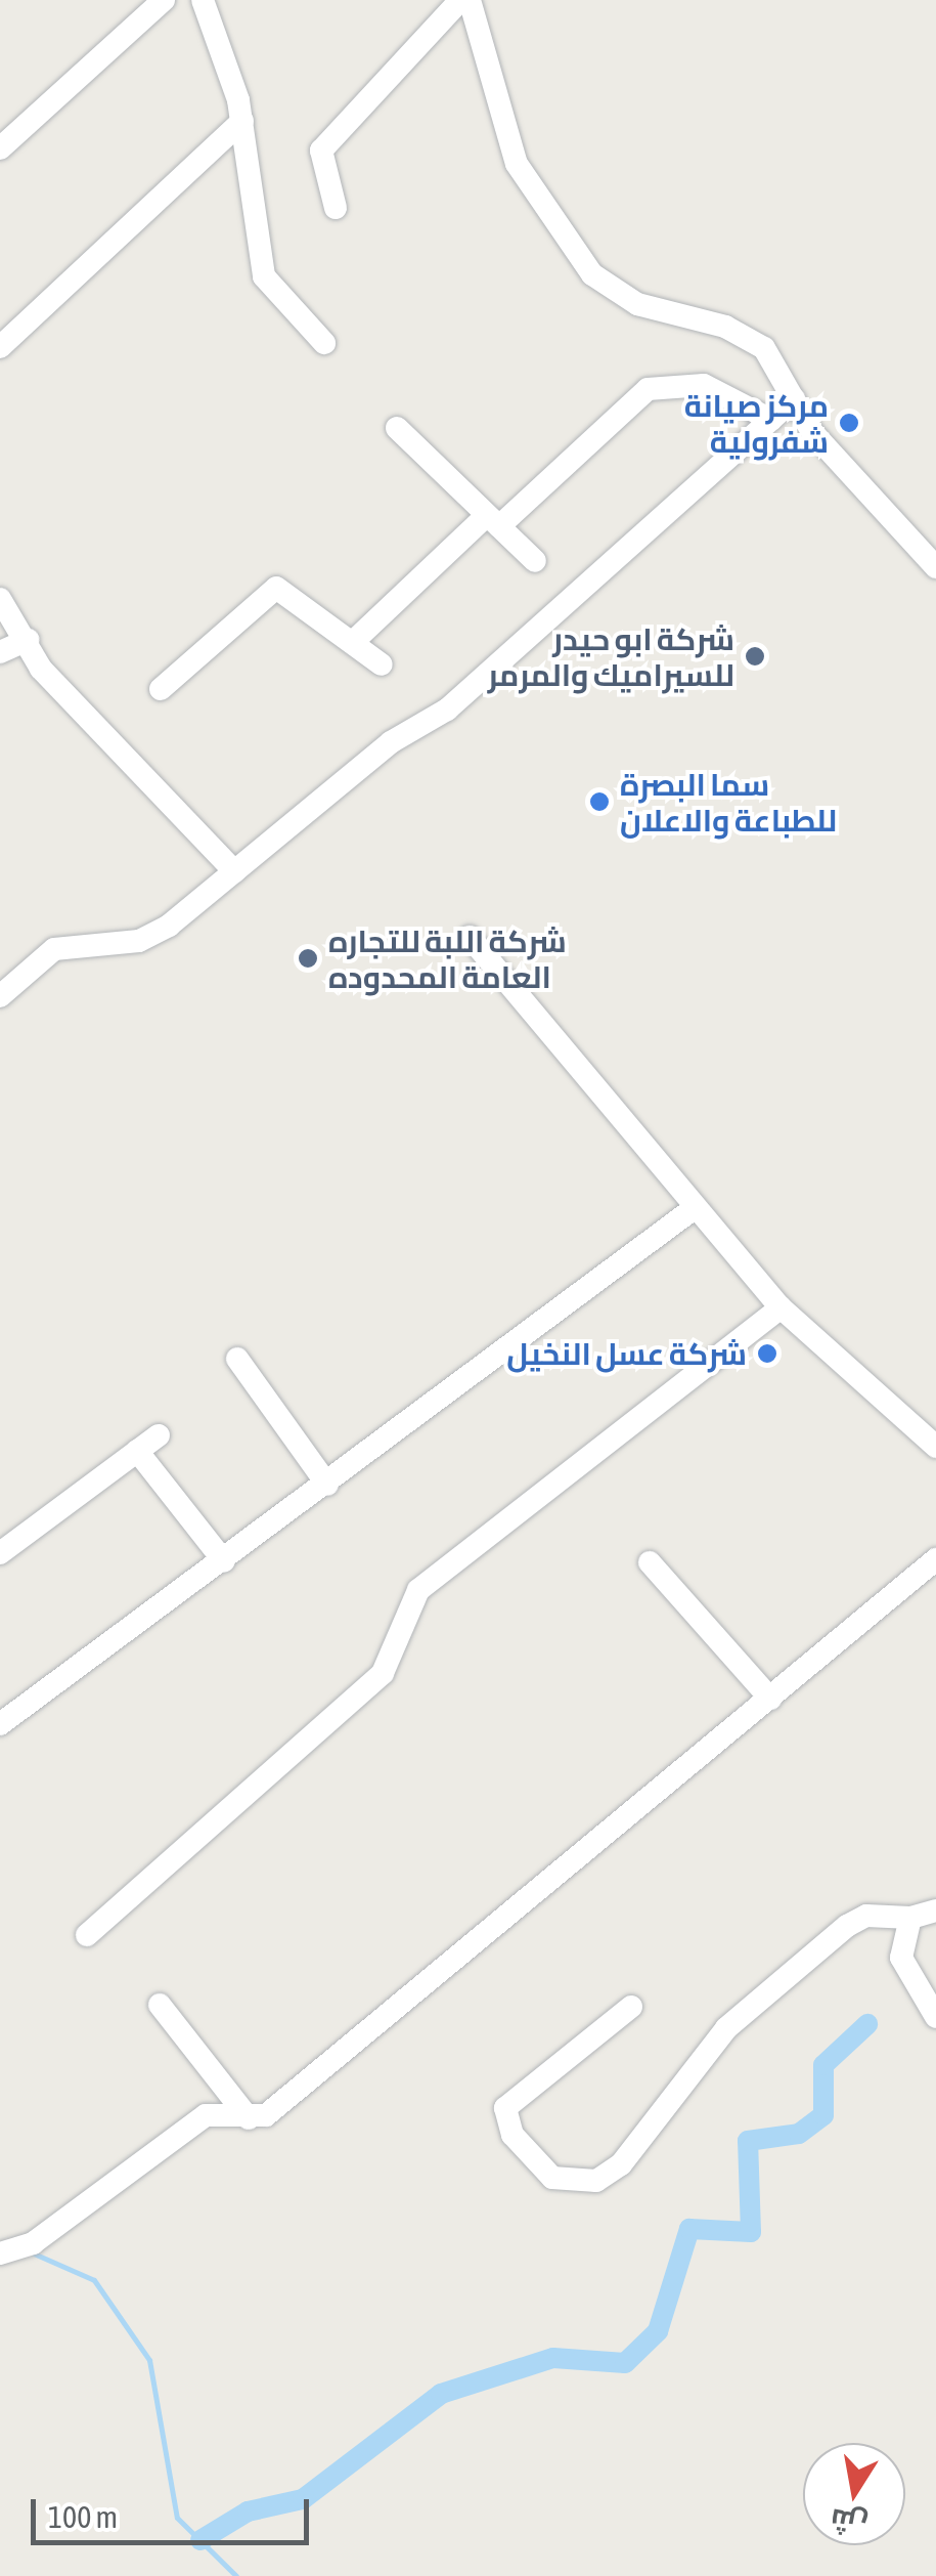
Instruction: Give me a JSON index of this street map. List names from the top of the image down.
{
  "places": [
    "مركز صيانة شفرولية",
    "شركة ابو حيدر للسيراميك والمرمر",
    "سما البصرة للطباعة والاعلان",
    "شركة اللبة للتجاره العامة المحدوده",
    "شركة عسل النخيل"
  ],
  "scale_bar": "100 m",
  "north": "bottom"
}
